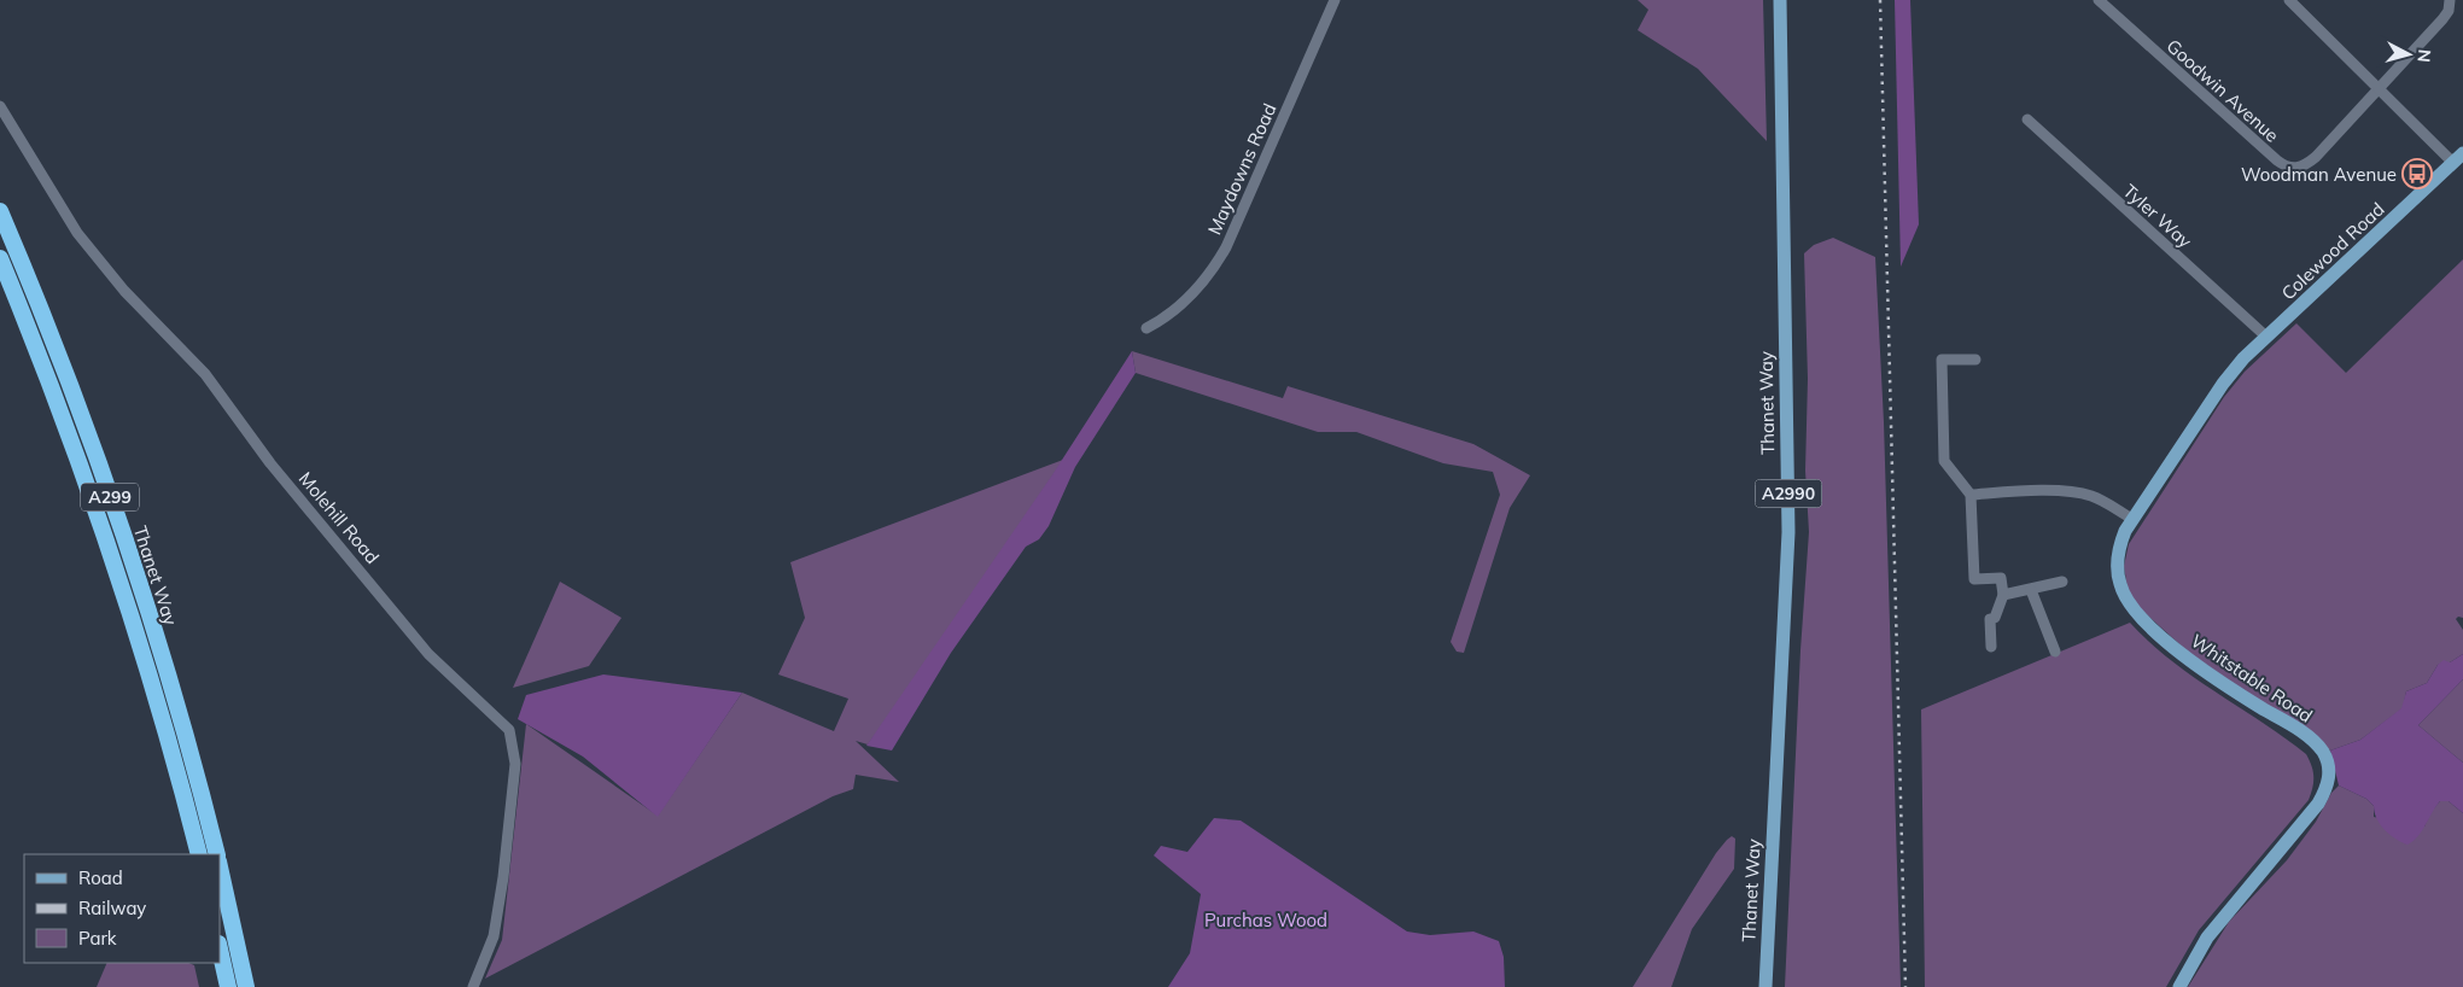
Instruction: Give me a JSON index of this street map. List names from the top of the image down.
{
  "streets": {
    "highway": ["Thanet Way", "A299"],
    "main road": ["Colewood Road", "A2990", "Whitstable Road"],
    "street": [
      "Goodwin Avenue",
      "Maydowns Road",
      "Tyler Way",
      "Molehill Road"
    ]
  },
  "crossings": [
    ["Tyler Way", "Colewood Road"],
    ["Colewood Road", "Whitstable Road"]
  ],
  "parks": ["Purchas Wood"],
  "places": {
    "bus stop": ["Woodman Avenue"]
  },
  "legend": ["Road", "Railway", "Park"],
  "north": "right"
}
